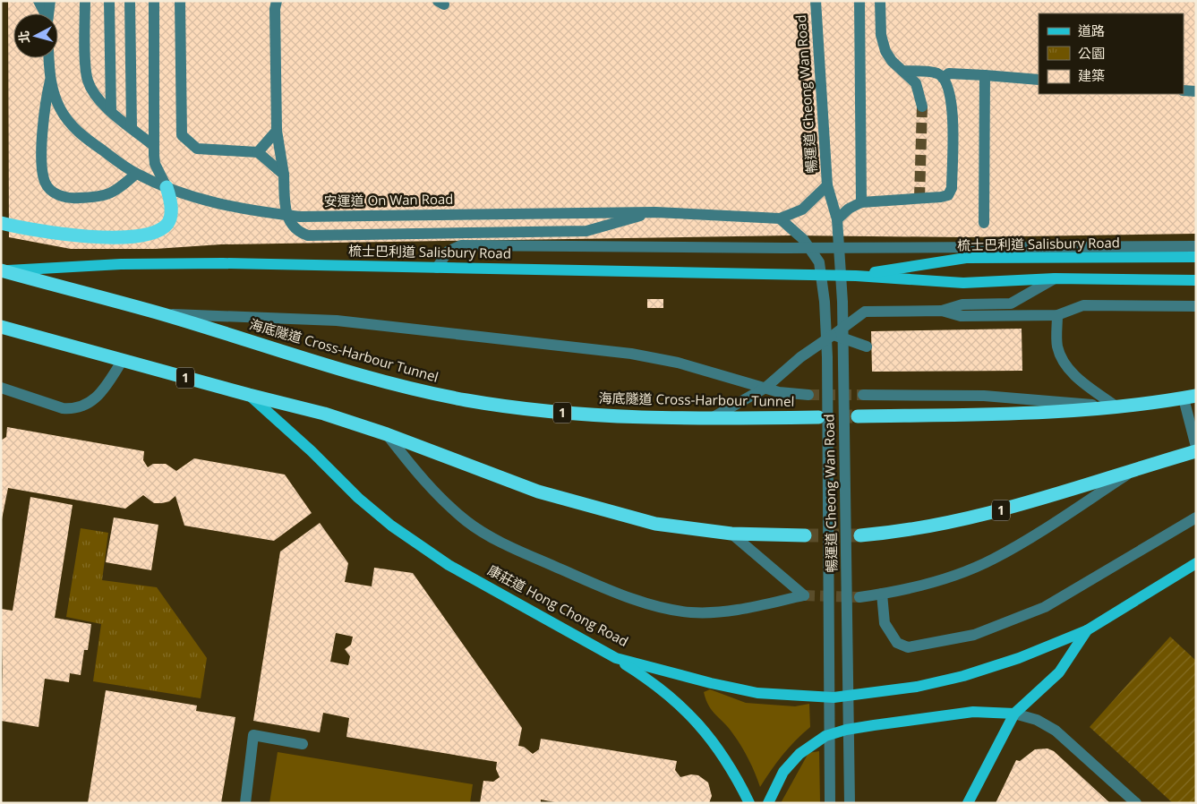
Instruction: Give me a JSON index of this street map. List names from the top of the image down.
{
  "streets": {
    "highway": ["海底隧道 Cross-Harbour Tunnel", "1", "康莊道 Hong Chong Road"],
    "main road": ["梳士巴利道 Salisbury Road"],
    "street": ["暢運道 Cheong Wan Road", "安運道 On Wan Road"]
  },
  "crossings": [
    ["暢運道 Cheong Wan Road", "安運道 On Wan Road"],
    ["梳士巴利道 Salisbury Road", "海底隧道 Cross-Harbour Tunnel"],
    ["1", "康莊道 Hong Chong Road"]
  ],
  "legend": ["道路", "公園", "建築"],
  "north": "left"
}
